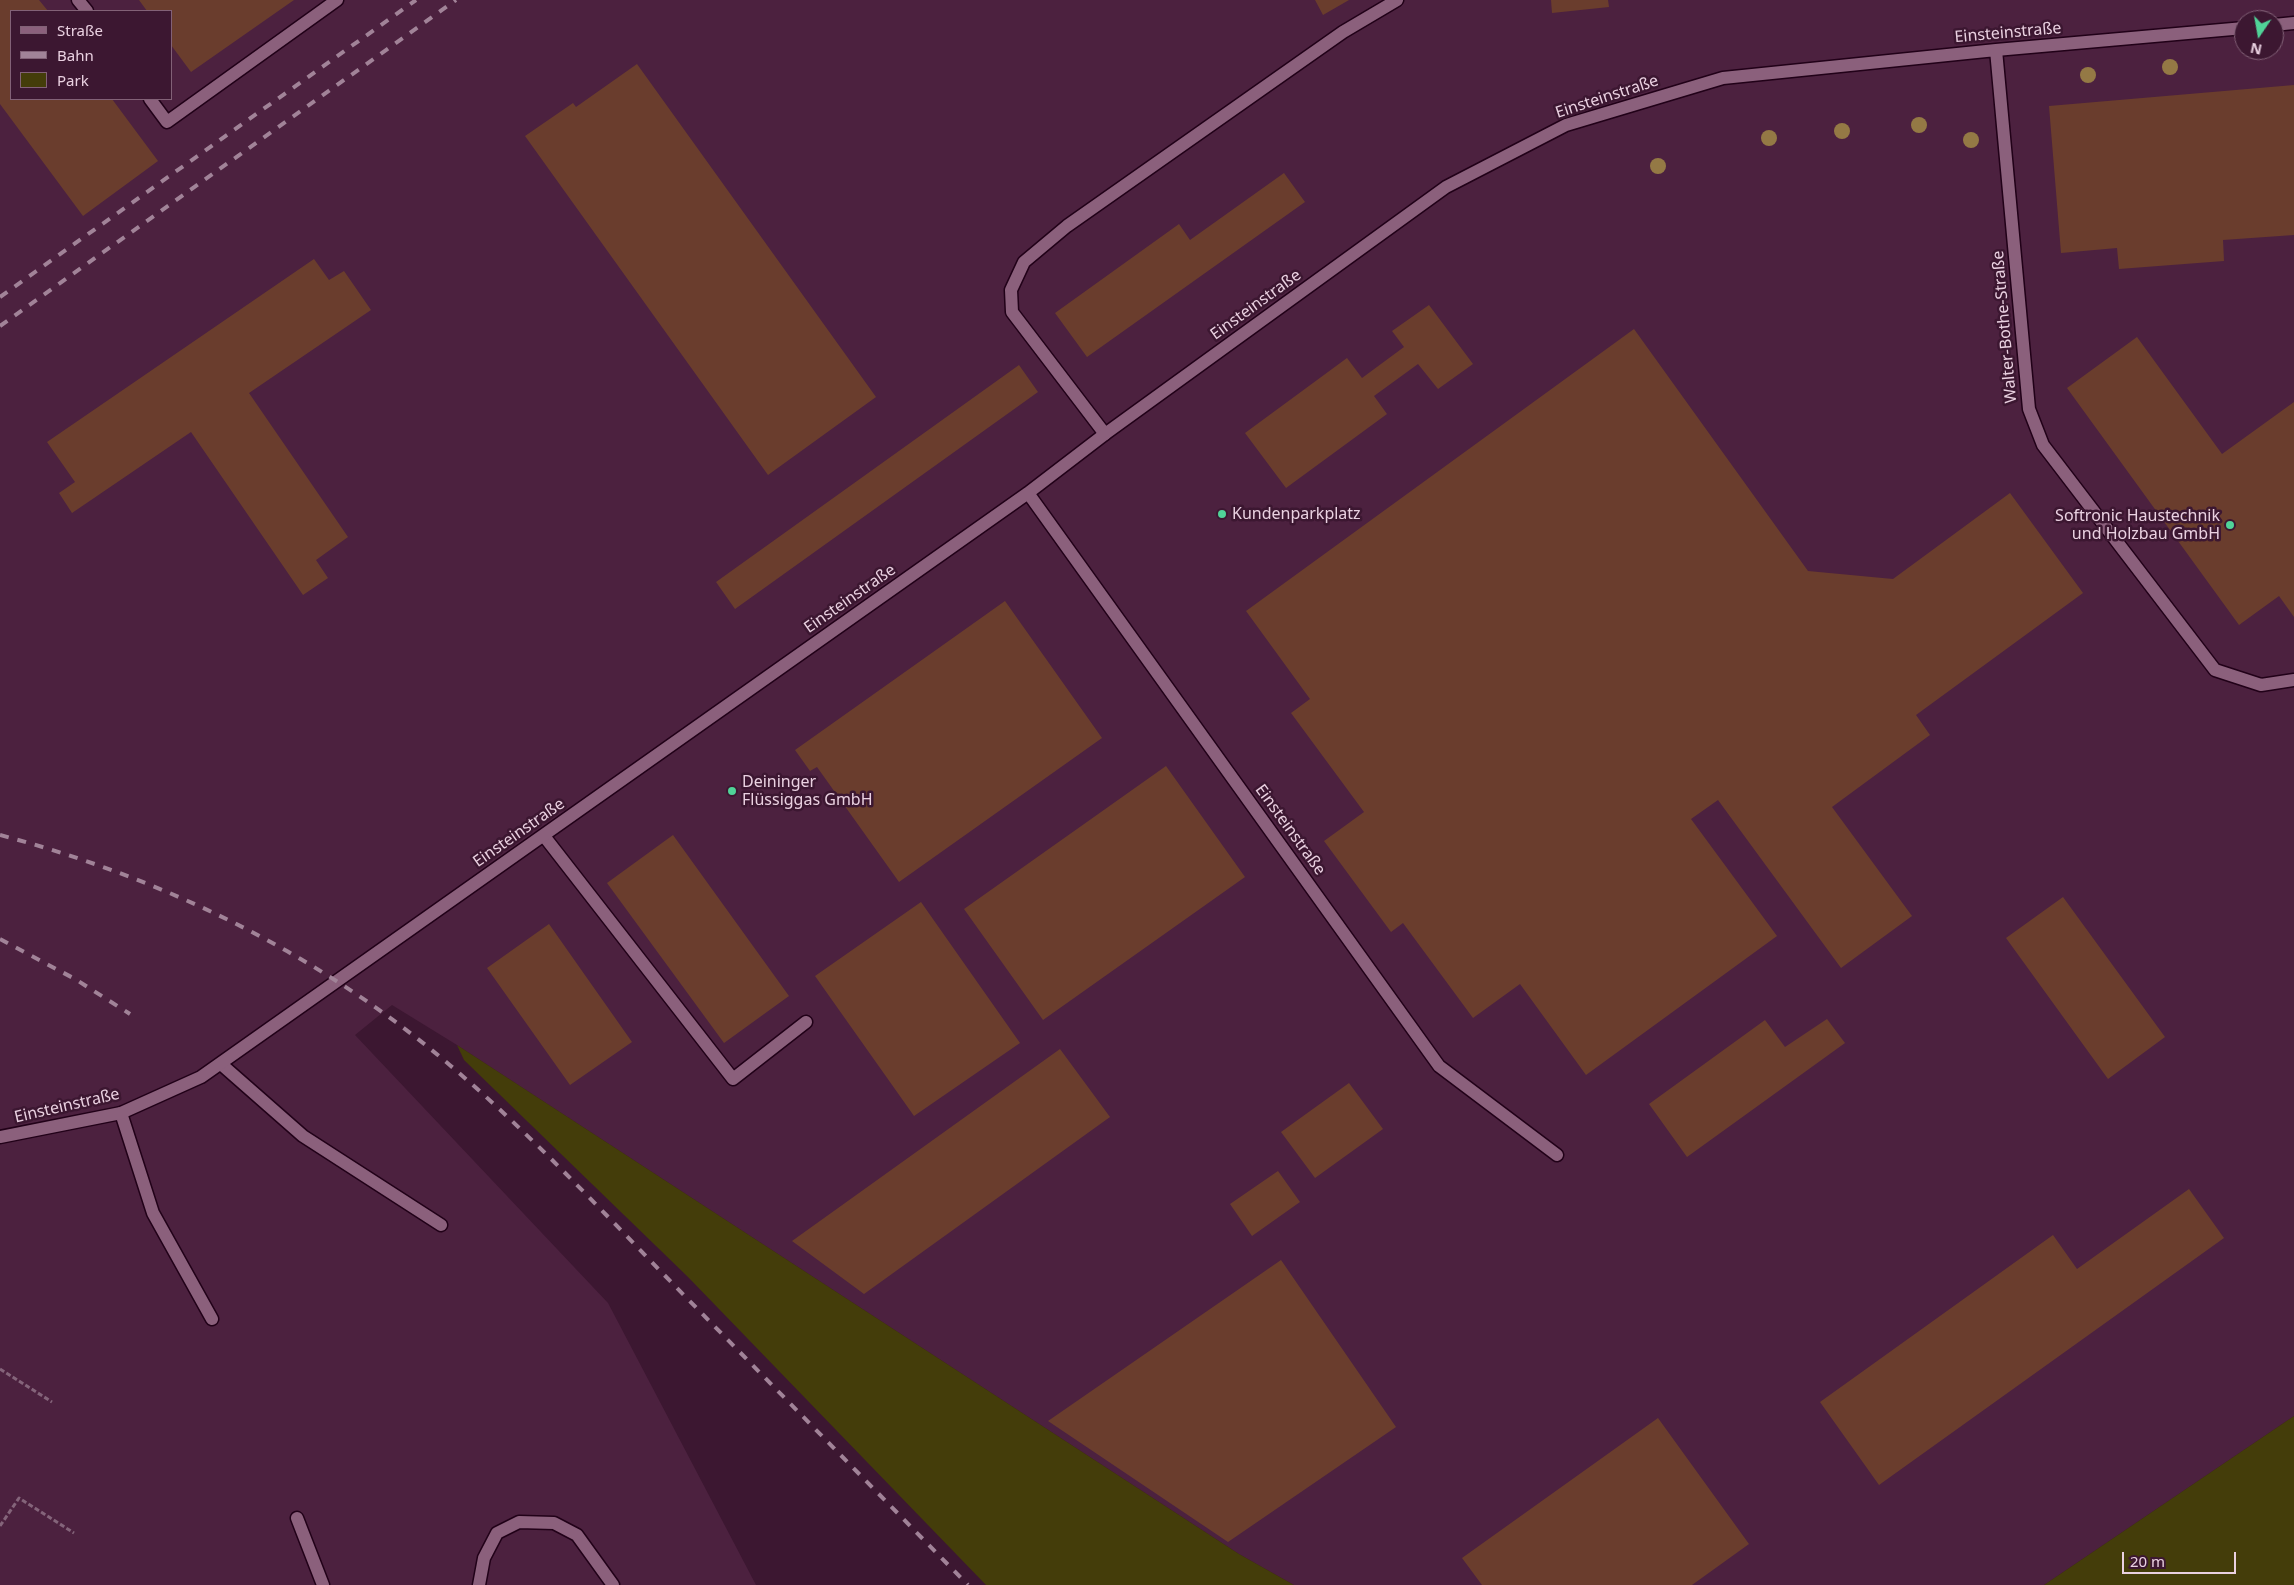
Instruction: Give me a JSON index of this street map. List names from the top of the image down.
{
  "streets": {
    "street": ["Einsteinstraße", "Walter-Bothe-Straße"]
  },
  "crossings": [
    ["Einsteinstraße", "Walter-Bothe-Straße"]
  ],
  "places": ["Kundenparkplatz", "Softronic Haustechnik und Holzbau GmbH", "Deininger Flüssiggas GmbH"],
  "legend": ["Straße", "Bahn", "Park"],
  "scale_bar": "20 m",
  "north": "bottom"
}
